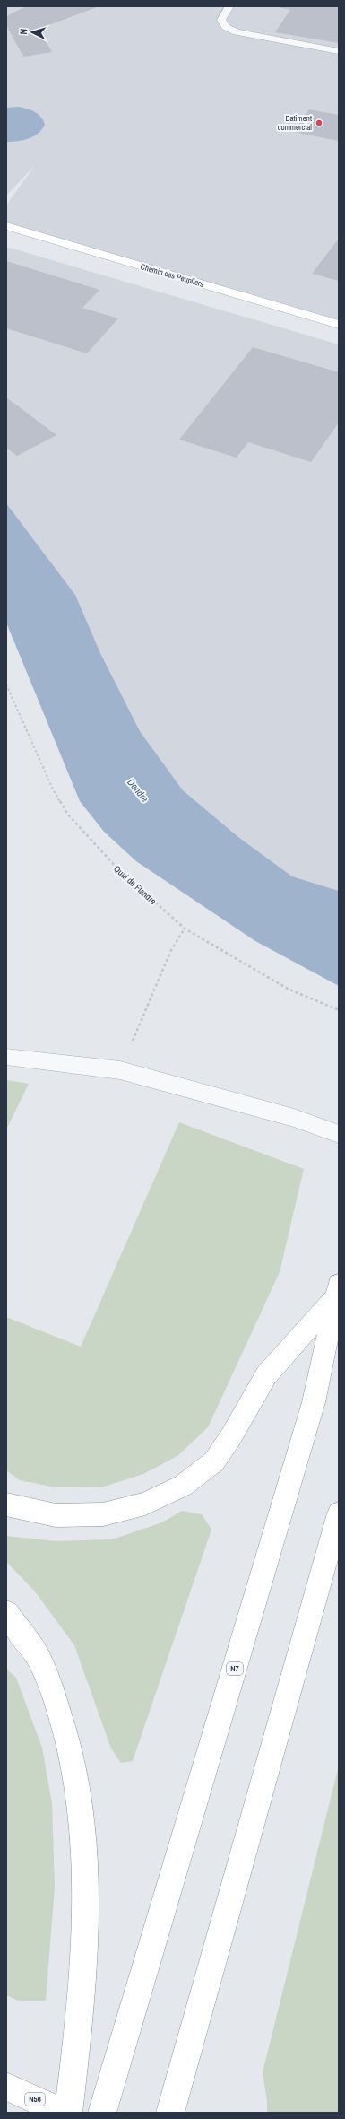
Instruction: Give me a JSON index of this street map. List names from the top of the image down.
{
  "streets": {
    "main road": ["Chemin des Peupliers", "N7", "N56"],
    "path": ["Quai de Flandre"]
  },
  "water": ["Dendre"],
  "places": ["Batiment commercial"],
  "north": "left"
}
